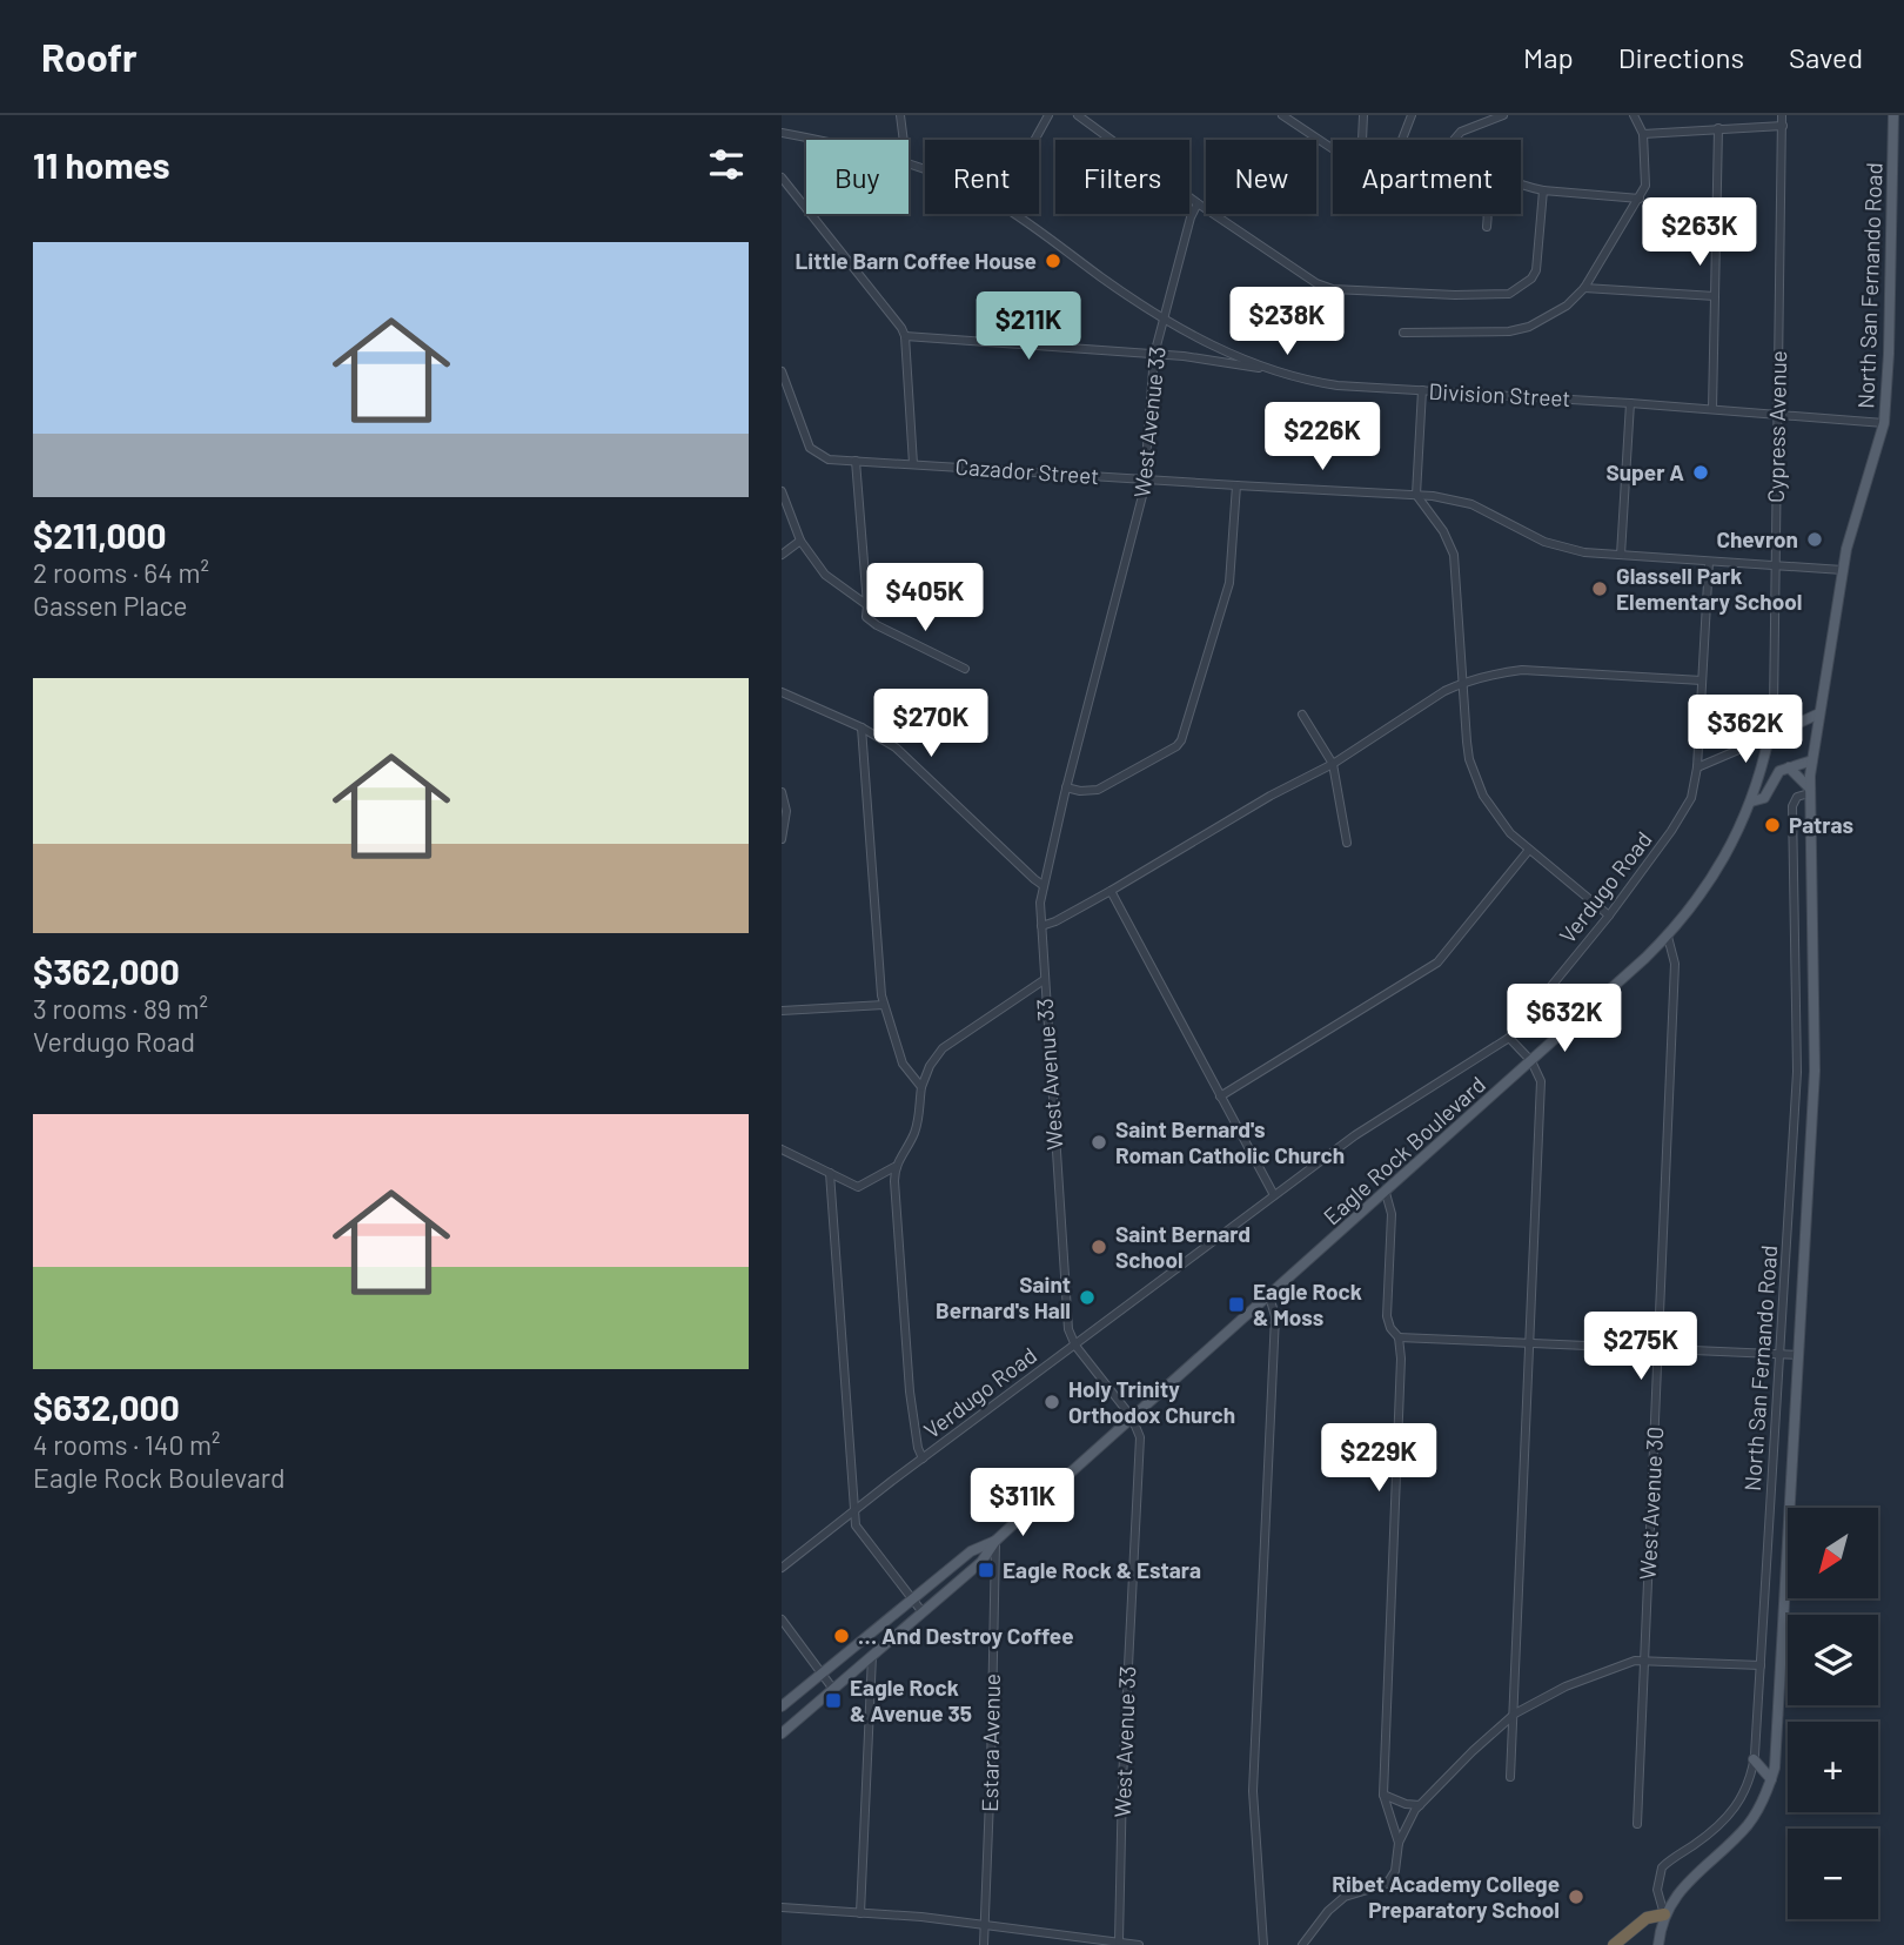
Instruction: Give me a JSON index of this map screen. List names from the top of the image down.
{
  "streets": {
    "main road": ["North San Fernando Road", "Eagle Rock Boulevard"],
    "street": [
      "Division Street",
      "West Avenue 33",
      "Cypress Avenue",
      "Cazador Street",
      "Verdugo Road",
      "West Avenue 30",
      "Estara Avenue"
    ]
  },
  "crossings": [
    ["North San Fernando Road", "Division Street"],
    ["North San Fernando Road", "Cazador Street"],
    ["Division Street", "West Avenue 33"],
    ["Division Street", "Cypress Avenue"],
    ["West Avenue 33", "Cazador Street"],
    ["West Avenue 33", "Verdugo Road"],
    ["West Avenue 33", "Eagle Rock Boulevard"],
    ["Cypress Avenue", "Cazador Street"],
    ["Cypress Avenue", "Eagle Rock Boulevard"],
    ["Eagle Rock Boulevard", "West Avenue 30"],
    ["Eagle Rock Boulevard", "Estara Avenue"]
  ],
  "places": {
    "other": [
      "Little Barn Coffee House",
      "Super A",
      "Chevron",
      "Glassell Park Elementary School",
      "Patras",
      "Saint Bernard's Roman Catholic Church",
      "Saint Bernard School",
      "Saint Bernard's Hall",
      "Holy Trinity Orthodox Church",
      "… And Destroy Coffee",
      "Ribet Academy College Preparatory School"
    ],
    "transit": ["Eagle Rock & Moss", "Eagle Rock & Estara", "Eagle Rock & Avenue 35"]
  },
  "north": "bottom left",
  "page": {
    "header": "Roofr",
    "nav": ["Map", "Directions", "Saved"],
    "heading": "11 homes",
    "chip": [
      "Buy",
      "Rent",
      "Filters",
      "New",
      "Apartment"
    ],
    "price": [
      "$263K",
      "$238K",
      "$211K",
      "$226K",
      "$405K",
      "$270K",
      "$362K",
      "$632K",
      "$275K",
      "$229K",
      "$311K"
    ],
    "list": [
      {
        "name": "$211,000",
        "note": "2 rooms · 64 m² · Gassen Place"
      },
      {
        "name": "$362,000",
        "note": "3 rooms · 89 m² · Verdugo Road"
      },
      {
        "name": "$632,000",
        "note": "4 rooms · 140 m² · Eagle Rock Boulevard"
      }
    ],
    "map_buttons": ["+", "−"]
  }
}
